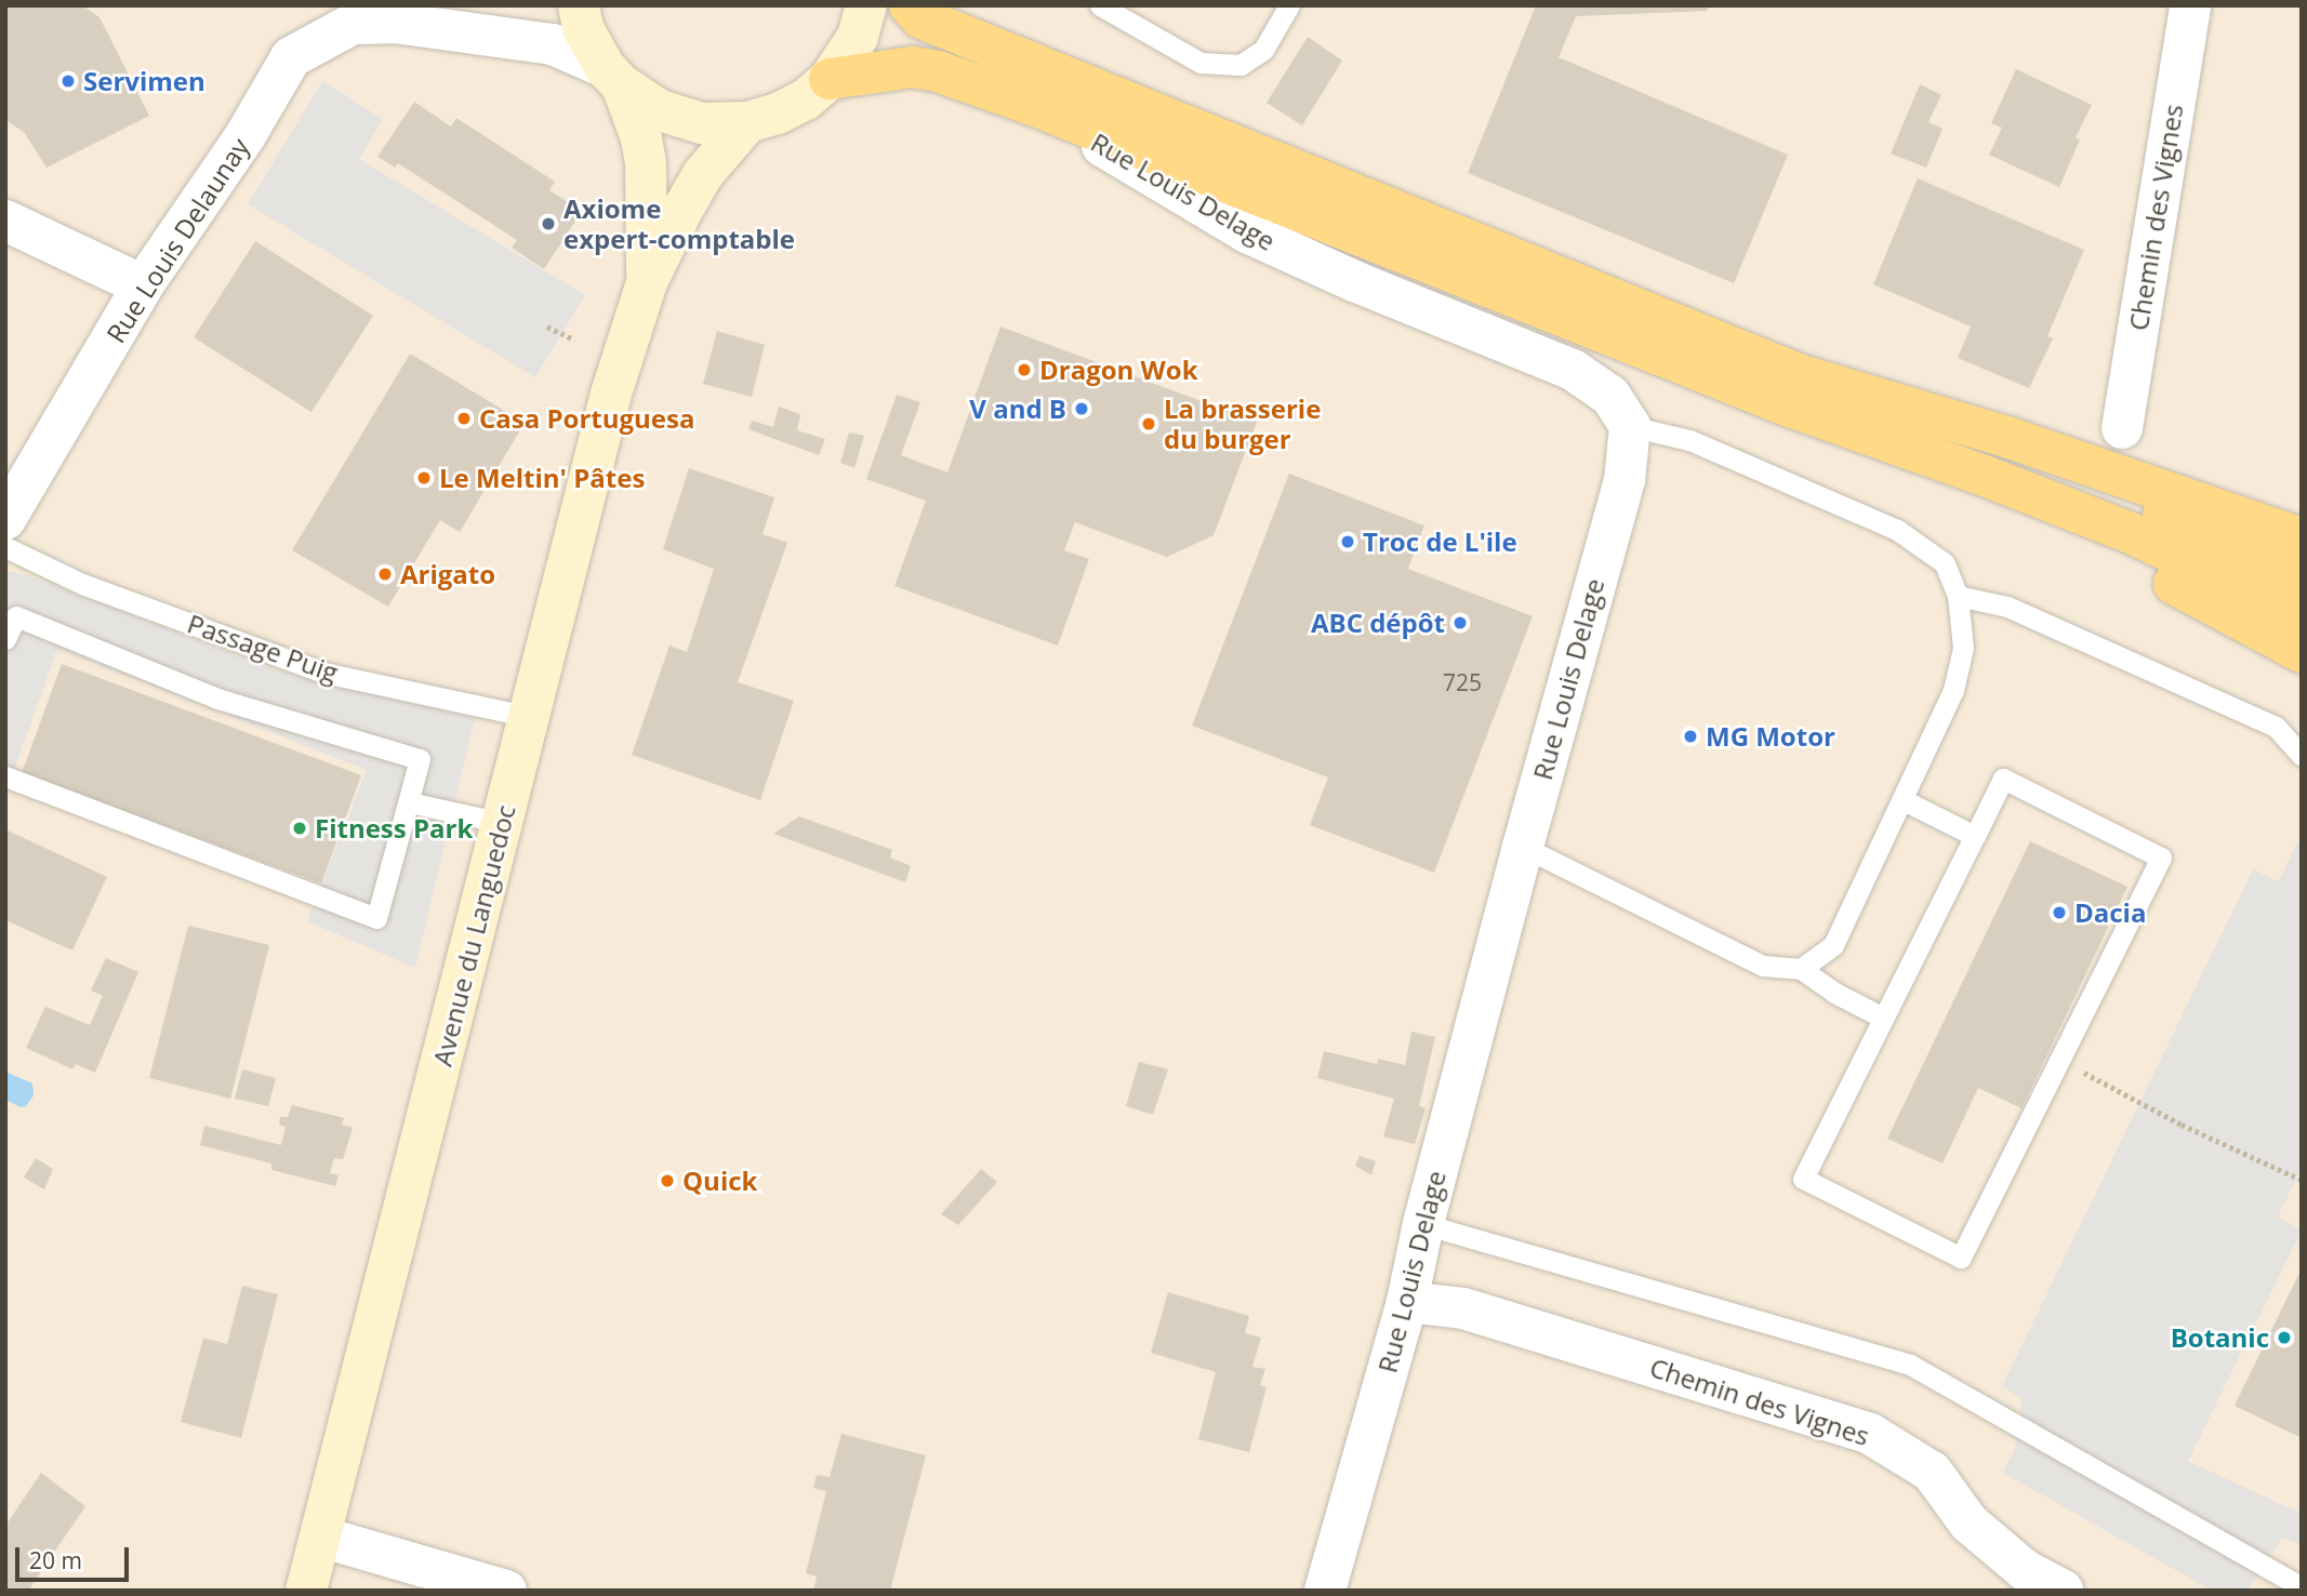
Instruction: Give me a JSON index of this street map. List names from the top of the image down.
{
  "streets": {
    "main road": ["Avenue du Languedoc"],
    "street": ["Rue Louis Delage", "Chemin des Vignes", "Rue Louis Delaunay"],
    "lane": ["Passage Puig"]
  },
  "crossings": [
    ["Rue Louis Delage", "Chemin des Vignes"],
    ["Passage Puig", "Avenue du Languedoc"]
  ],
  "places": [
    "Servimen",
    "Axiome expert-comptable",
    "Dragon Wok",
    "V and B",
    "Casa Portuguesa",
    "La brasserie du burger",
    "Le Meltin' Pâtes",
    "Troc de L'ile",
    "Arigato",
    "ABC dépôt",
    "MG Motor",
    "Fitness Park",
    "Dacia",
    "Quick",
    "Botanic"
  ],
  "house_numbers": ["725"],
  "scale_bar": "20 m"
}
